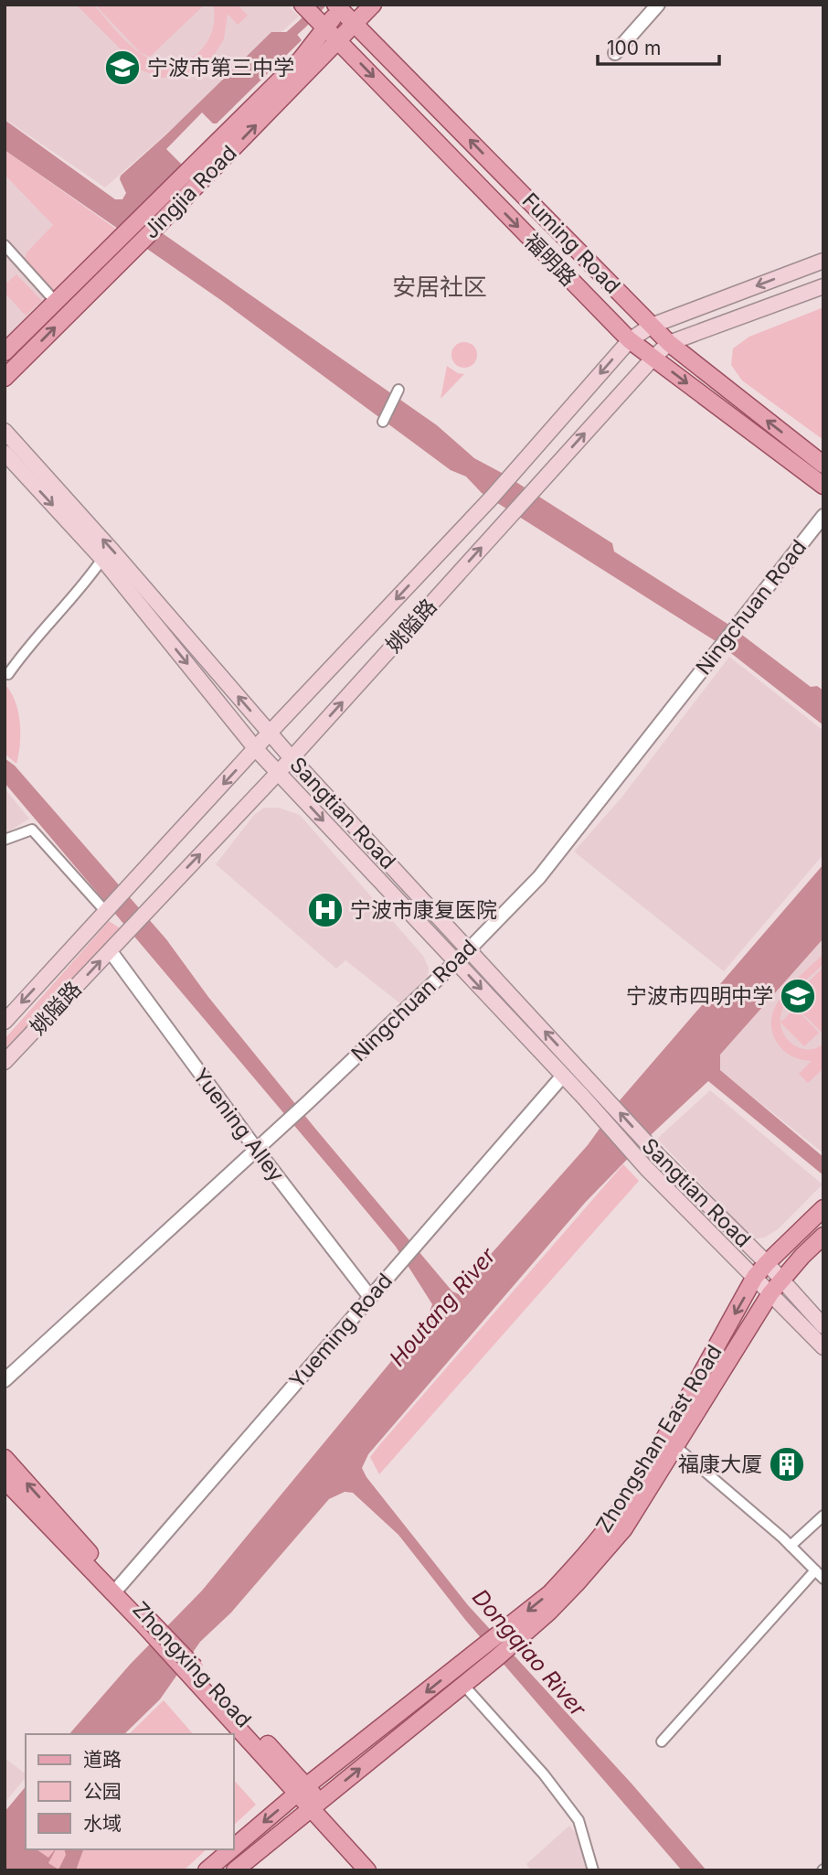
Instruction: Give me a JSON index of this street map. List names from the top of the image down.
{
  "streets": {
    "main road": [
      "Jingjia Road",
      "Fuming Road",
      "福明路",
      "姚隘路",
      "Sangtian Road",
      "Zhongshan East Road",
      "Zhongxing Road"
    ],
    "street": ["Ningchuan Road", "Yuening Alley", "Yueming Road"]
  },
  "crossings": [
    ["Jingjia Road", "Fuming Road"],
    ["Jingjia Road", "福明路"],
    ["Fuming Road", "姚隘路"],
    ["福明路", "姚隘路"],
    ["Ningchuan Road", "Sangtian Road"],
    ["Ningchuan Road", "Yuening Alley"],
    ["姚隘路", "Sangtian Road"],
    ["姚隘路", "Yuening Alley"],
    ["Sangtian Road", "Yueming Road"],
    ["Sangtian Road", "Zhongshan East Road"],
    ["Yuening Alley", "Yueming Road"],
    ["Yueming Road", "Zhongxing Road"],
    ["Zhongshan East Road", "Zhongxing Road"]
  ],
  "one_way": ["Fuming Road", "福明路"],
  "districts": ["安居社区"],
  "water": ["Houtang River", "Dongqiao River"],
  "places": {
    "school or university": ["宁波市第三中学", "宁波市四明中学"],
    "hospital": ["宁波市康复医院"],
    "building": ["福康大厦"]
  },
  "legend": ["道路", "公园", "水域"],
  "scale_bar": "100 m"
}
